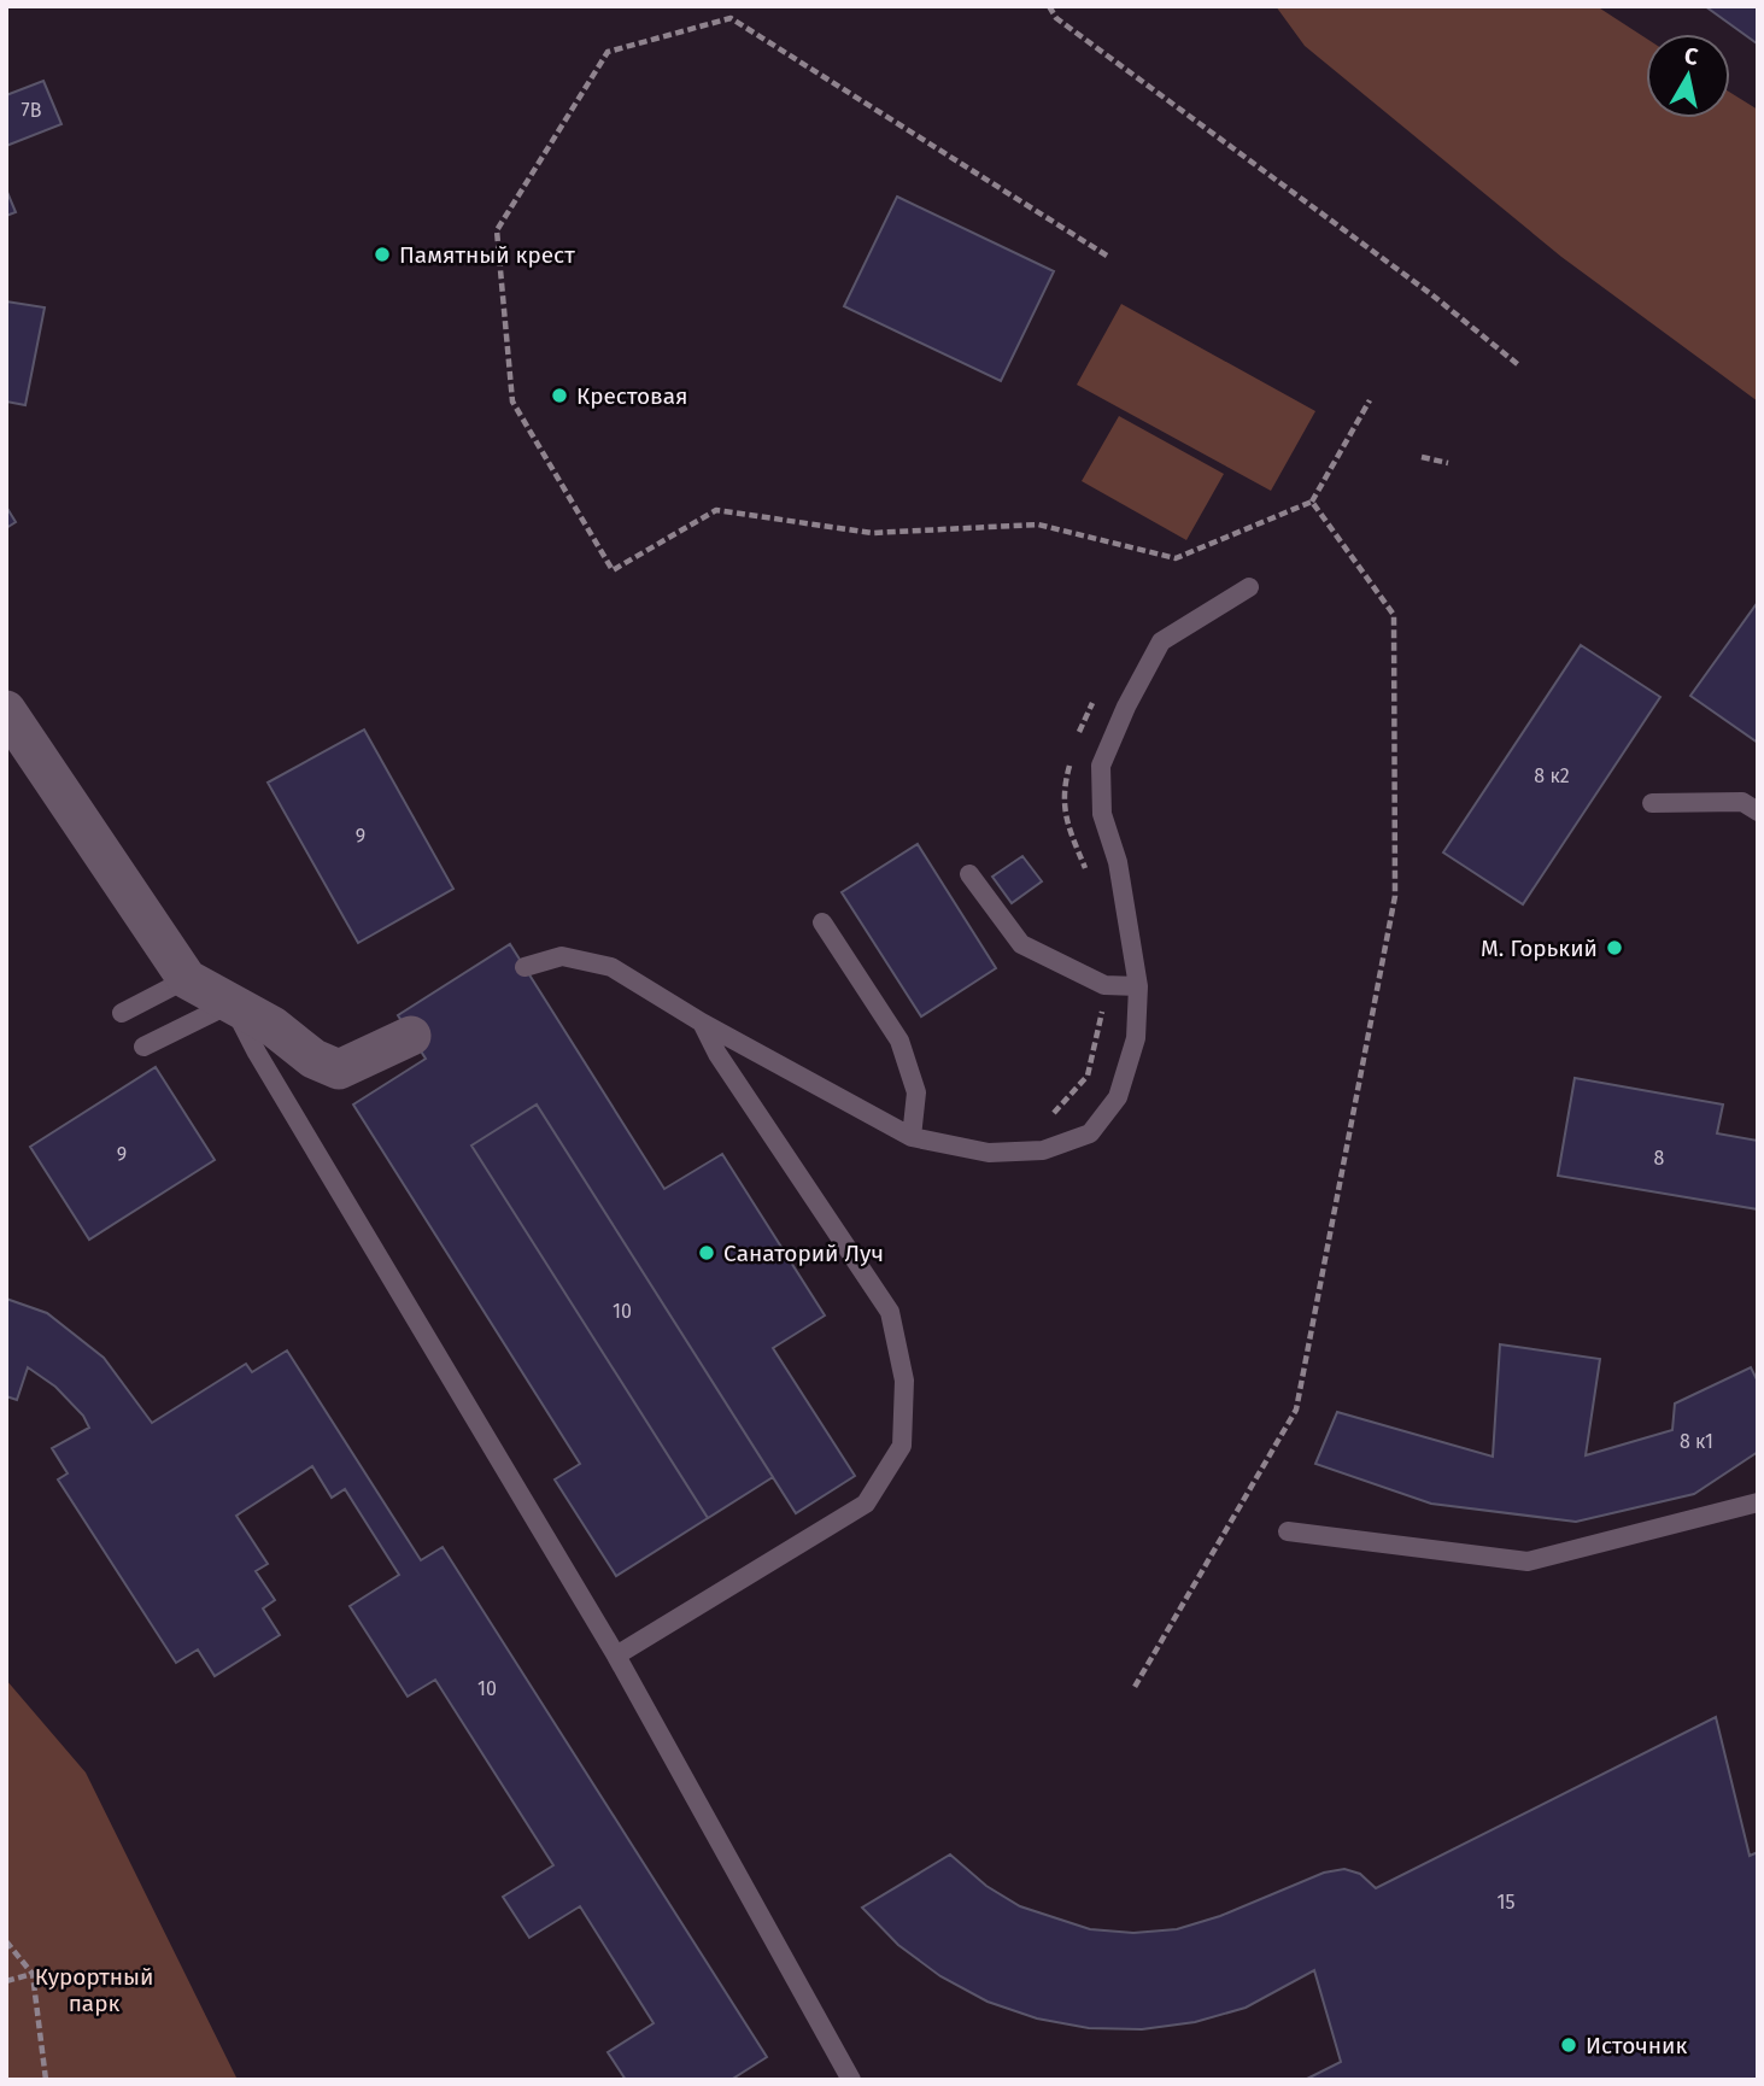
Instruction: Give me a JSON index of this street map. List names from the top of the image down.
{
  "parks": ["Курортный парк"],
  "places": [
    "Памятный крест",
    "Крестовая",
    "М. Горький",
    "Cанаторий Луч",
    "Источник"
  ],
  "house_numbers": [
    "7В",
    "8 к2",
    "9",
    "9",
    "8",
    "10",
    "8 к1",
    "10",
    "15"
  ],
  "north": "top"
}
